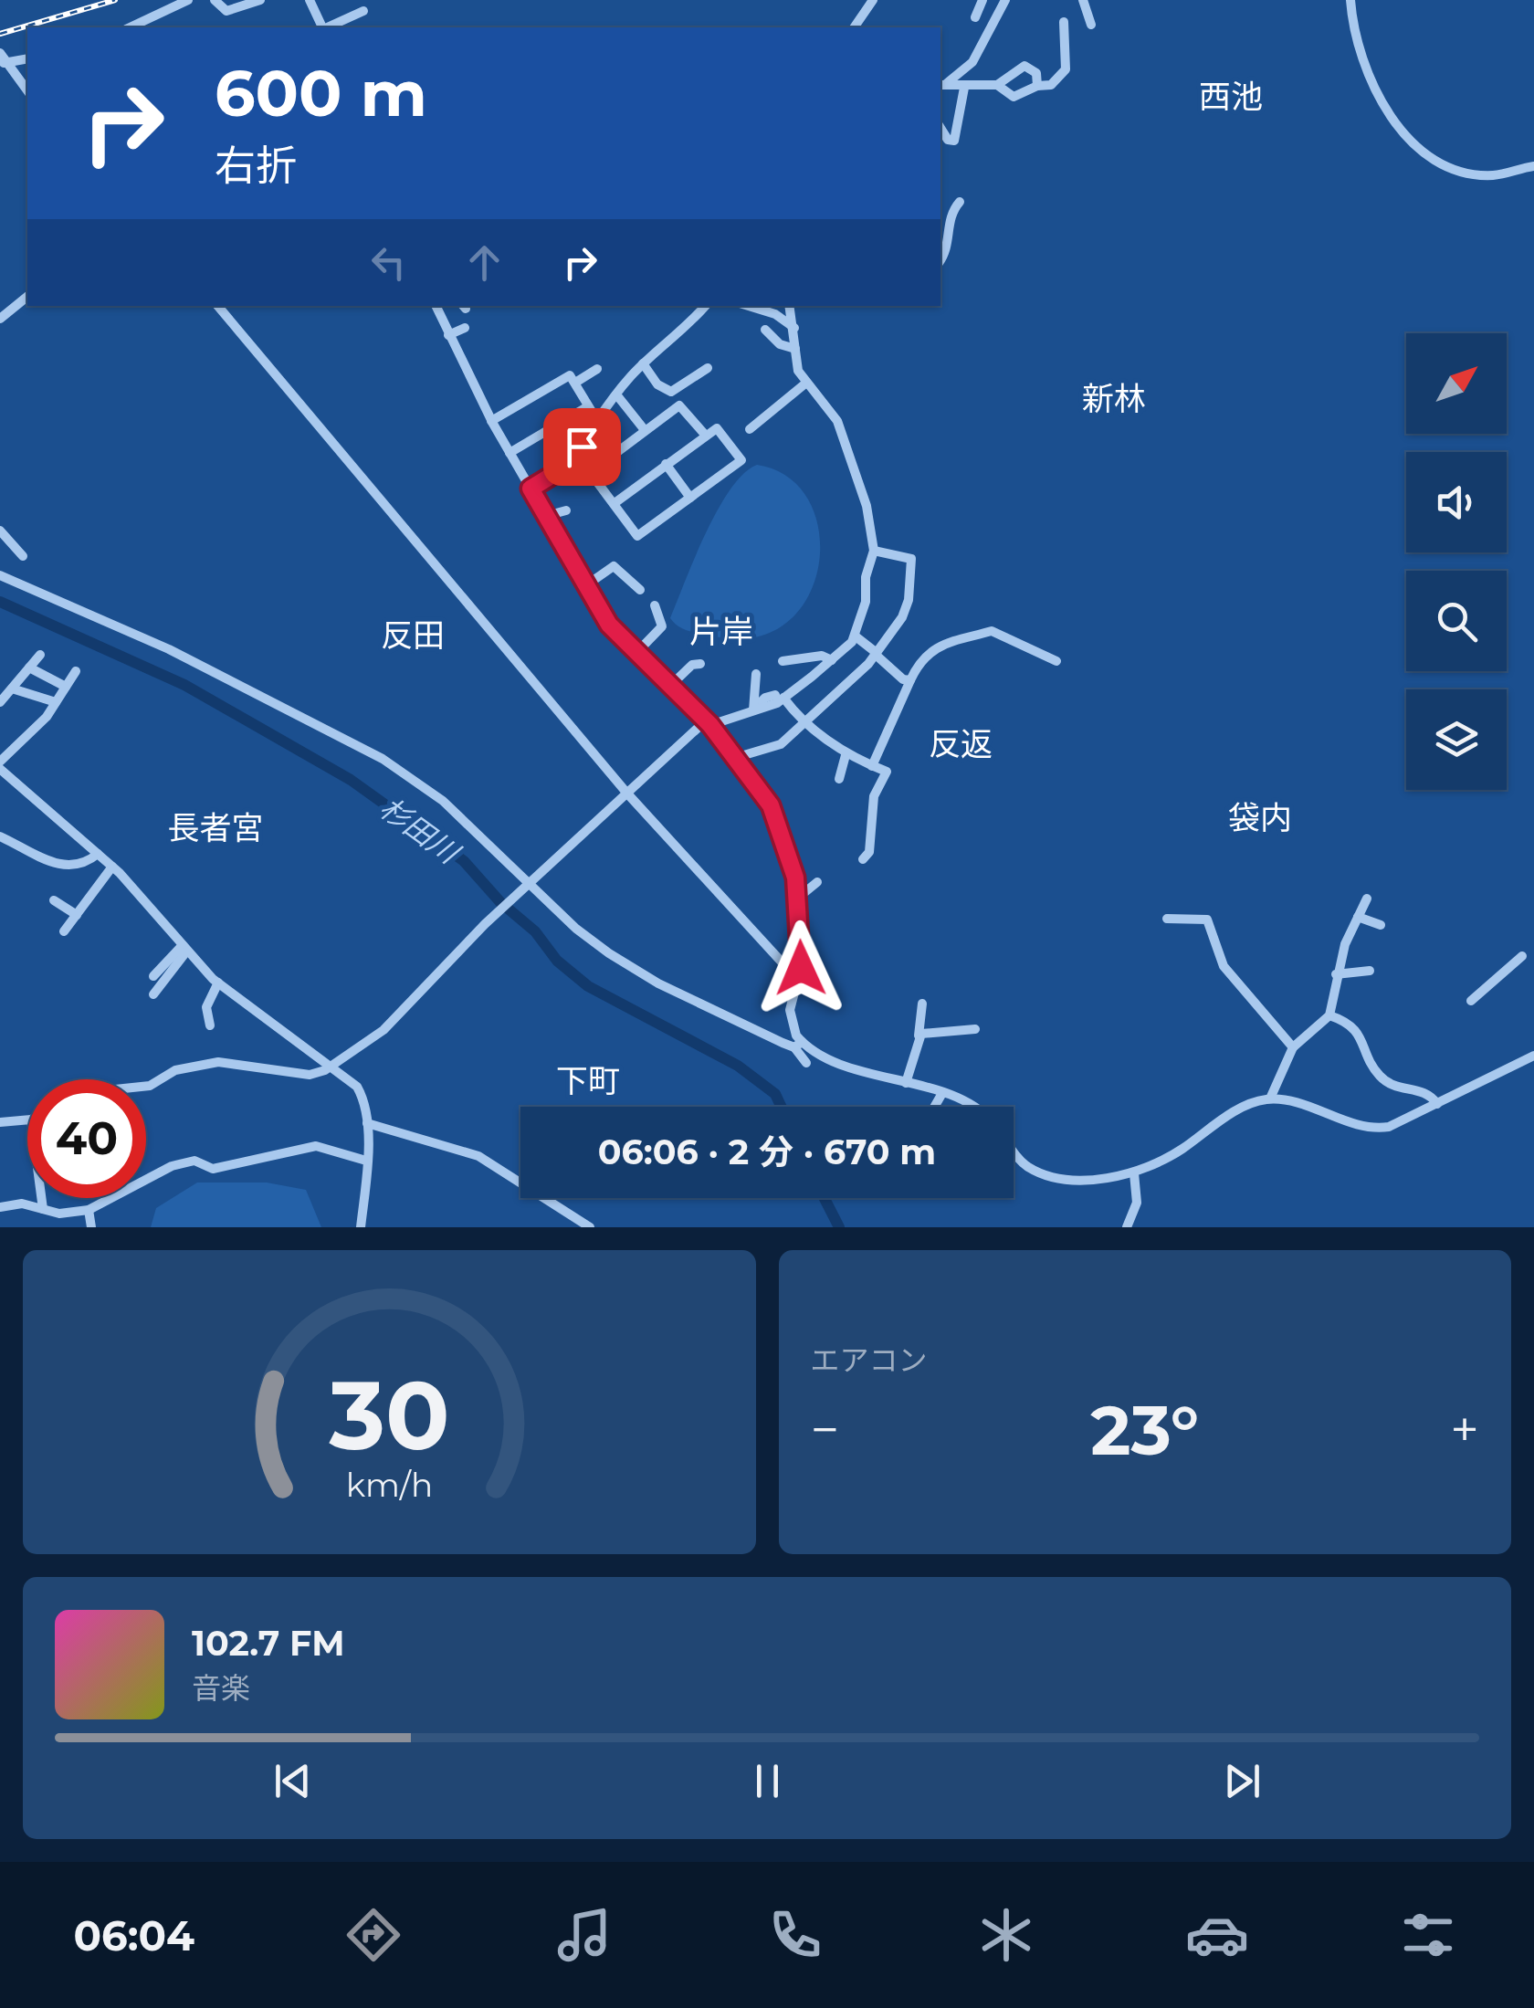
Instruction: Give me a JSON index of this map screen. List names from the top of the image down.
{
  "districts": [
    "西池",
    "新林",
    "片岸",
    "反田",
    "反返",
    "袋内",
    "長者宮",
    "下町"
  ],
  "water": ["杉田川"],
  "north": "top right",
  "page": {
    "turn": ["600 m", "右折"],
    "limit": "40",
    "trip": "06:06 · 2 分 · 670 m",
    "tile": "エアコン",
    "heat": ["−", "23°", "+"],
    "song": ["102.7 FM", "音楽"],
    "tabs": "06:04",
    "gauge": ["30", "km/h"]
  }
}
